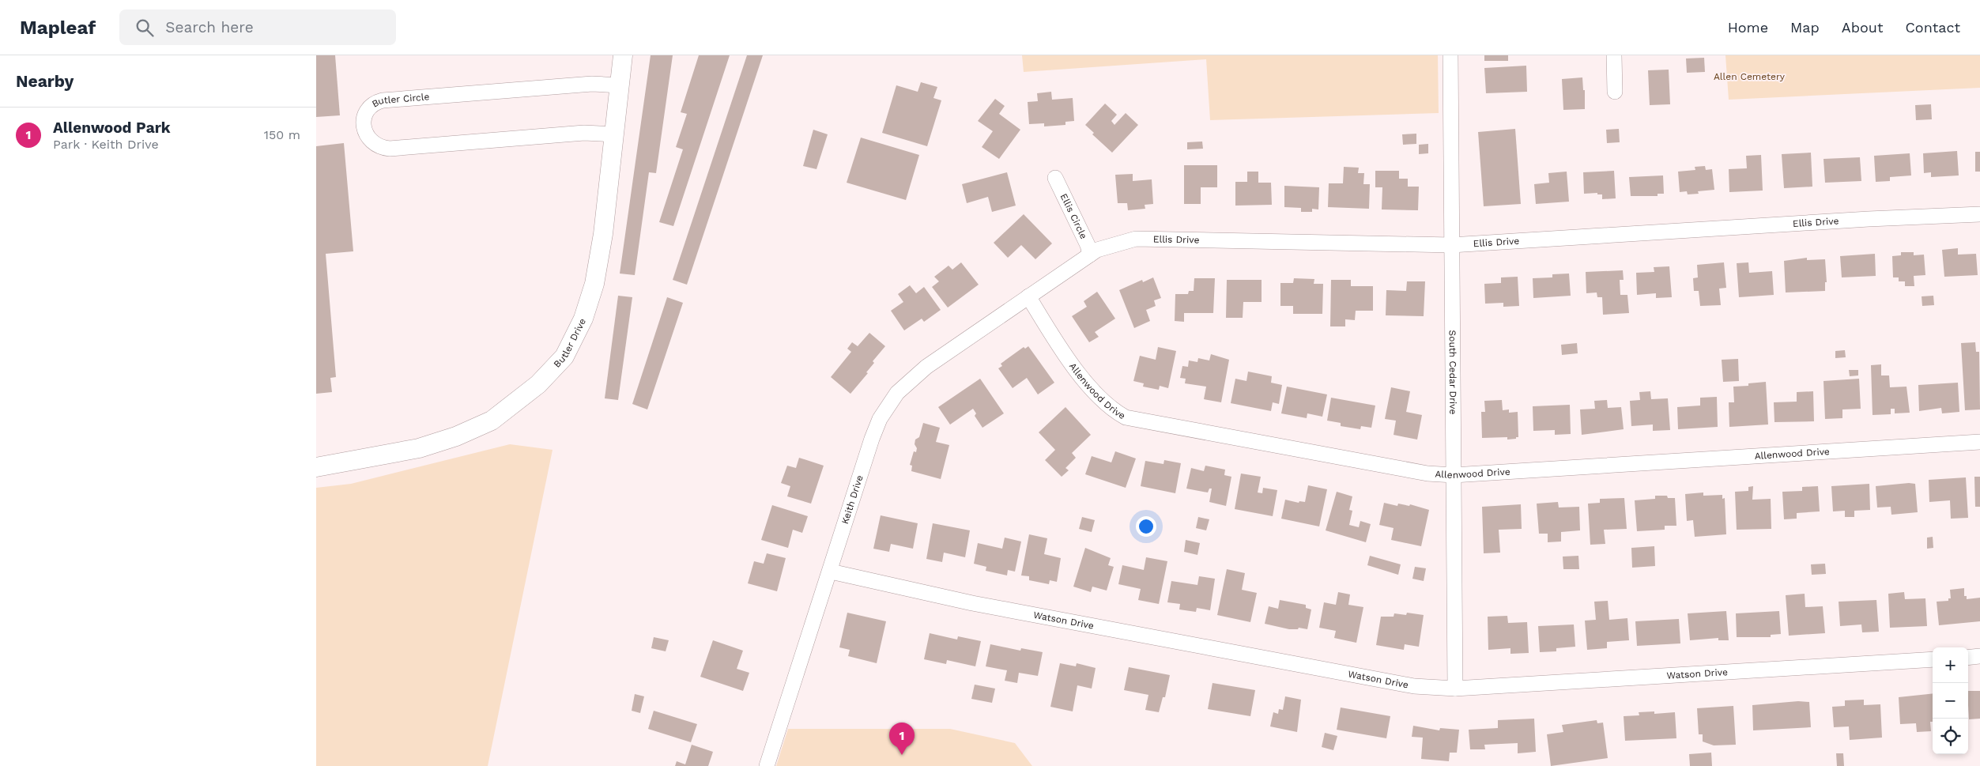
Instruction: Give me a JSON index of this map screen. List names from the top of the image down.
{
  "streets": {
    "street": [
      "Butler Circle",
      "Ellis Circle",
      "Ellis Drive",
      "Butler Drive",
      "South Cedar Drive",
      "Allenwood Drive",
      "Keith Drive",
      "Watson Drive"
    ]
  },
  "crossings": [
    ["Butler Circle", "Butler Drive"],
    ["Ellis Circle", "Ellis Drive"],
    ["Ellis Drive", "South Cedar Drive"],
    ["Ellis Drive", "Allenwood Drive"],
    ["Ellis Drive", "Keith Drive"],
    ["South Cedar Drive", "Allenwood Drive"],
    ["South Cedar Drive", "Watson Drive"],
    ["Allenwood Drive", "Keith Drive"],
    ["Keith Drive", "Watson Drive"]
  ],
  "parks": ["Allen Cemetery"],
  "page": {
    "header": "Mapleaf",
    "search": "Search here",
    "nav": [
      "Home",
      "Map",
      "About",
      "Contact"
    ],
    "heading": "Nearby",
    "list": [
      {
        "mark": "1",
        "name": "Allenwood Park",
        "note": "Park · Keith Drive",
        "value": "150 m"
      }
    ],
    "map_buttons": ["+", "−"],
    "pins": "1"
  }
}
